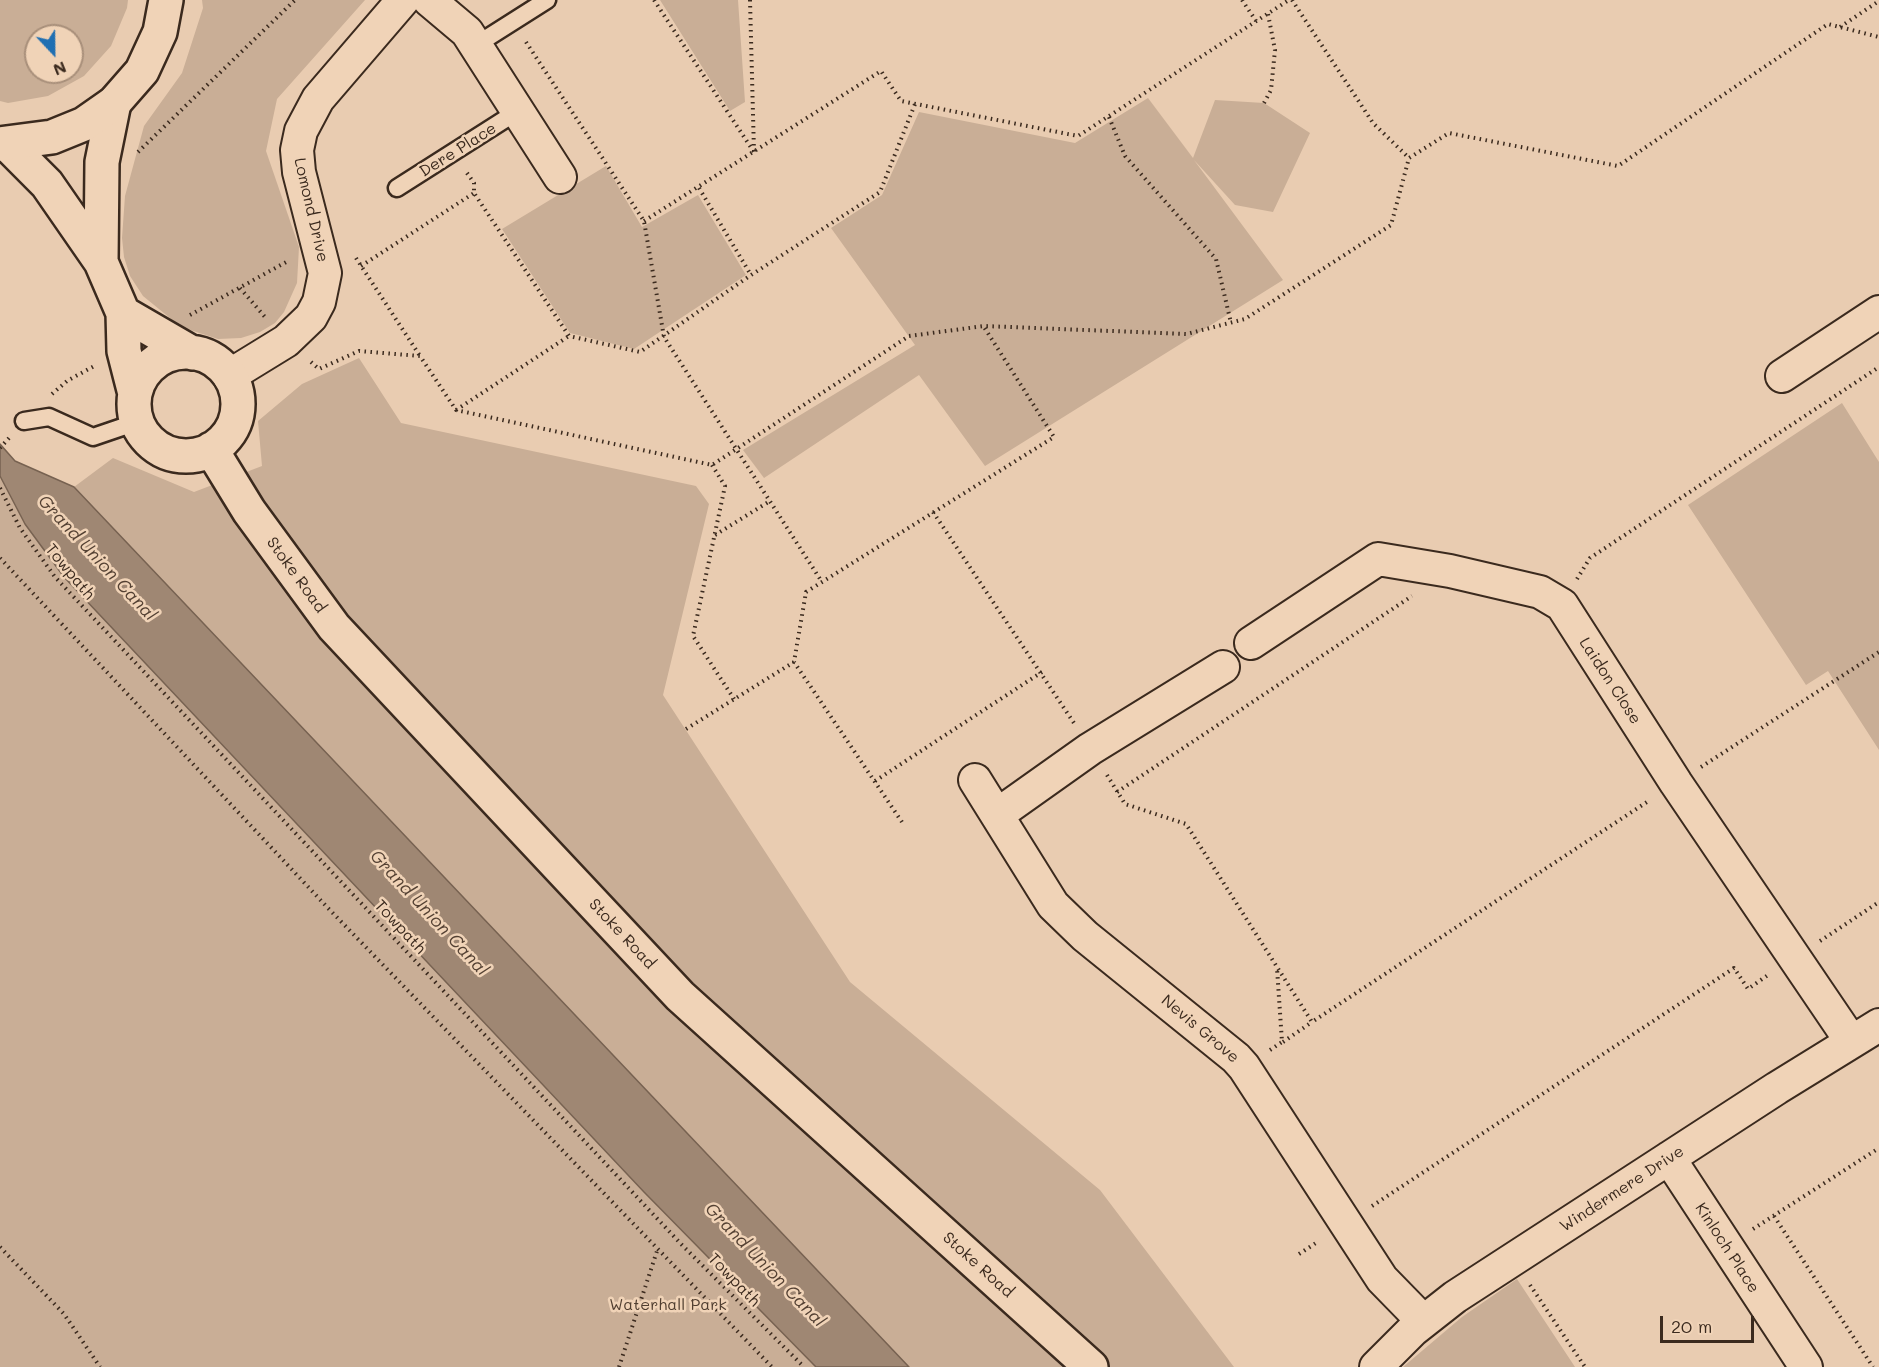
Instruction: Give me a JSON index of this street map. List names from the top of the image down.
{
  "streets": {
    "main road": ["Stoke Road"],
    "street": [
      "Lomond Drive",
      "Laidon Close",
      "Nevis Grove",
      "Windermere Drive",
      "Kinloch Place"
    ],
    "lane": ["Dere Place"],
    "path": ["Towpath"]
  },
  "crossings": [
    ["Lomond Drive", "Stoke Road"],
    ["Laidon Close", "Windermere Drive"],
    ["Nevis Grove", "Windermere Drive"],
    ["Windermere Drive", "Kinloch Place"]
  ],
  "water": ["Grand Union Canal"],
  "parks": ["Waterhall Park"],
  "scale_bar": "20 m",
  "north": "bottom"
}
